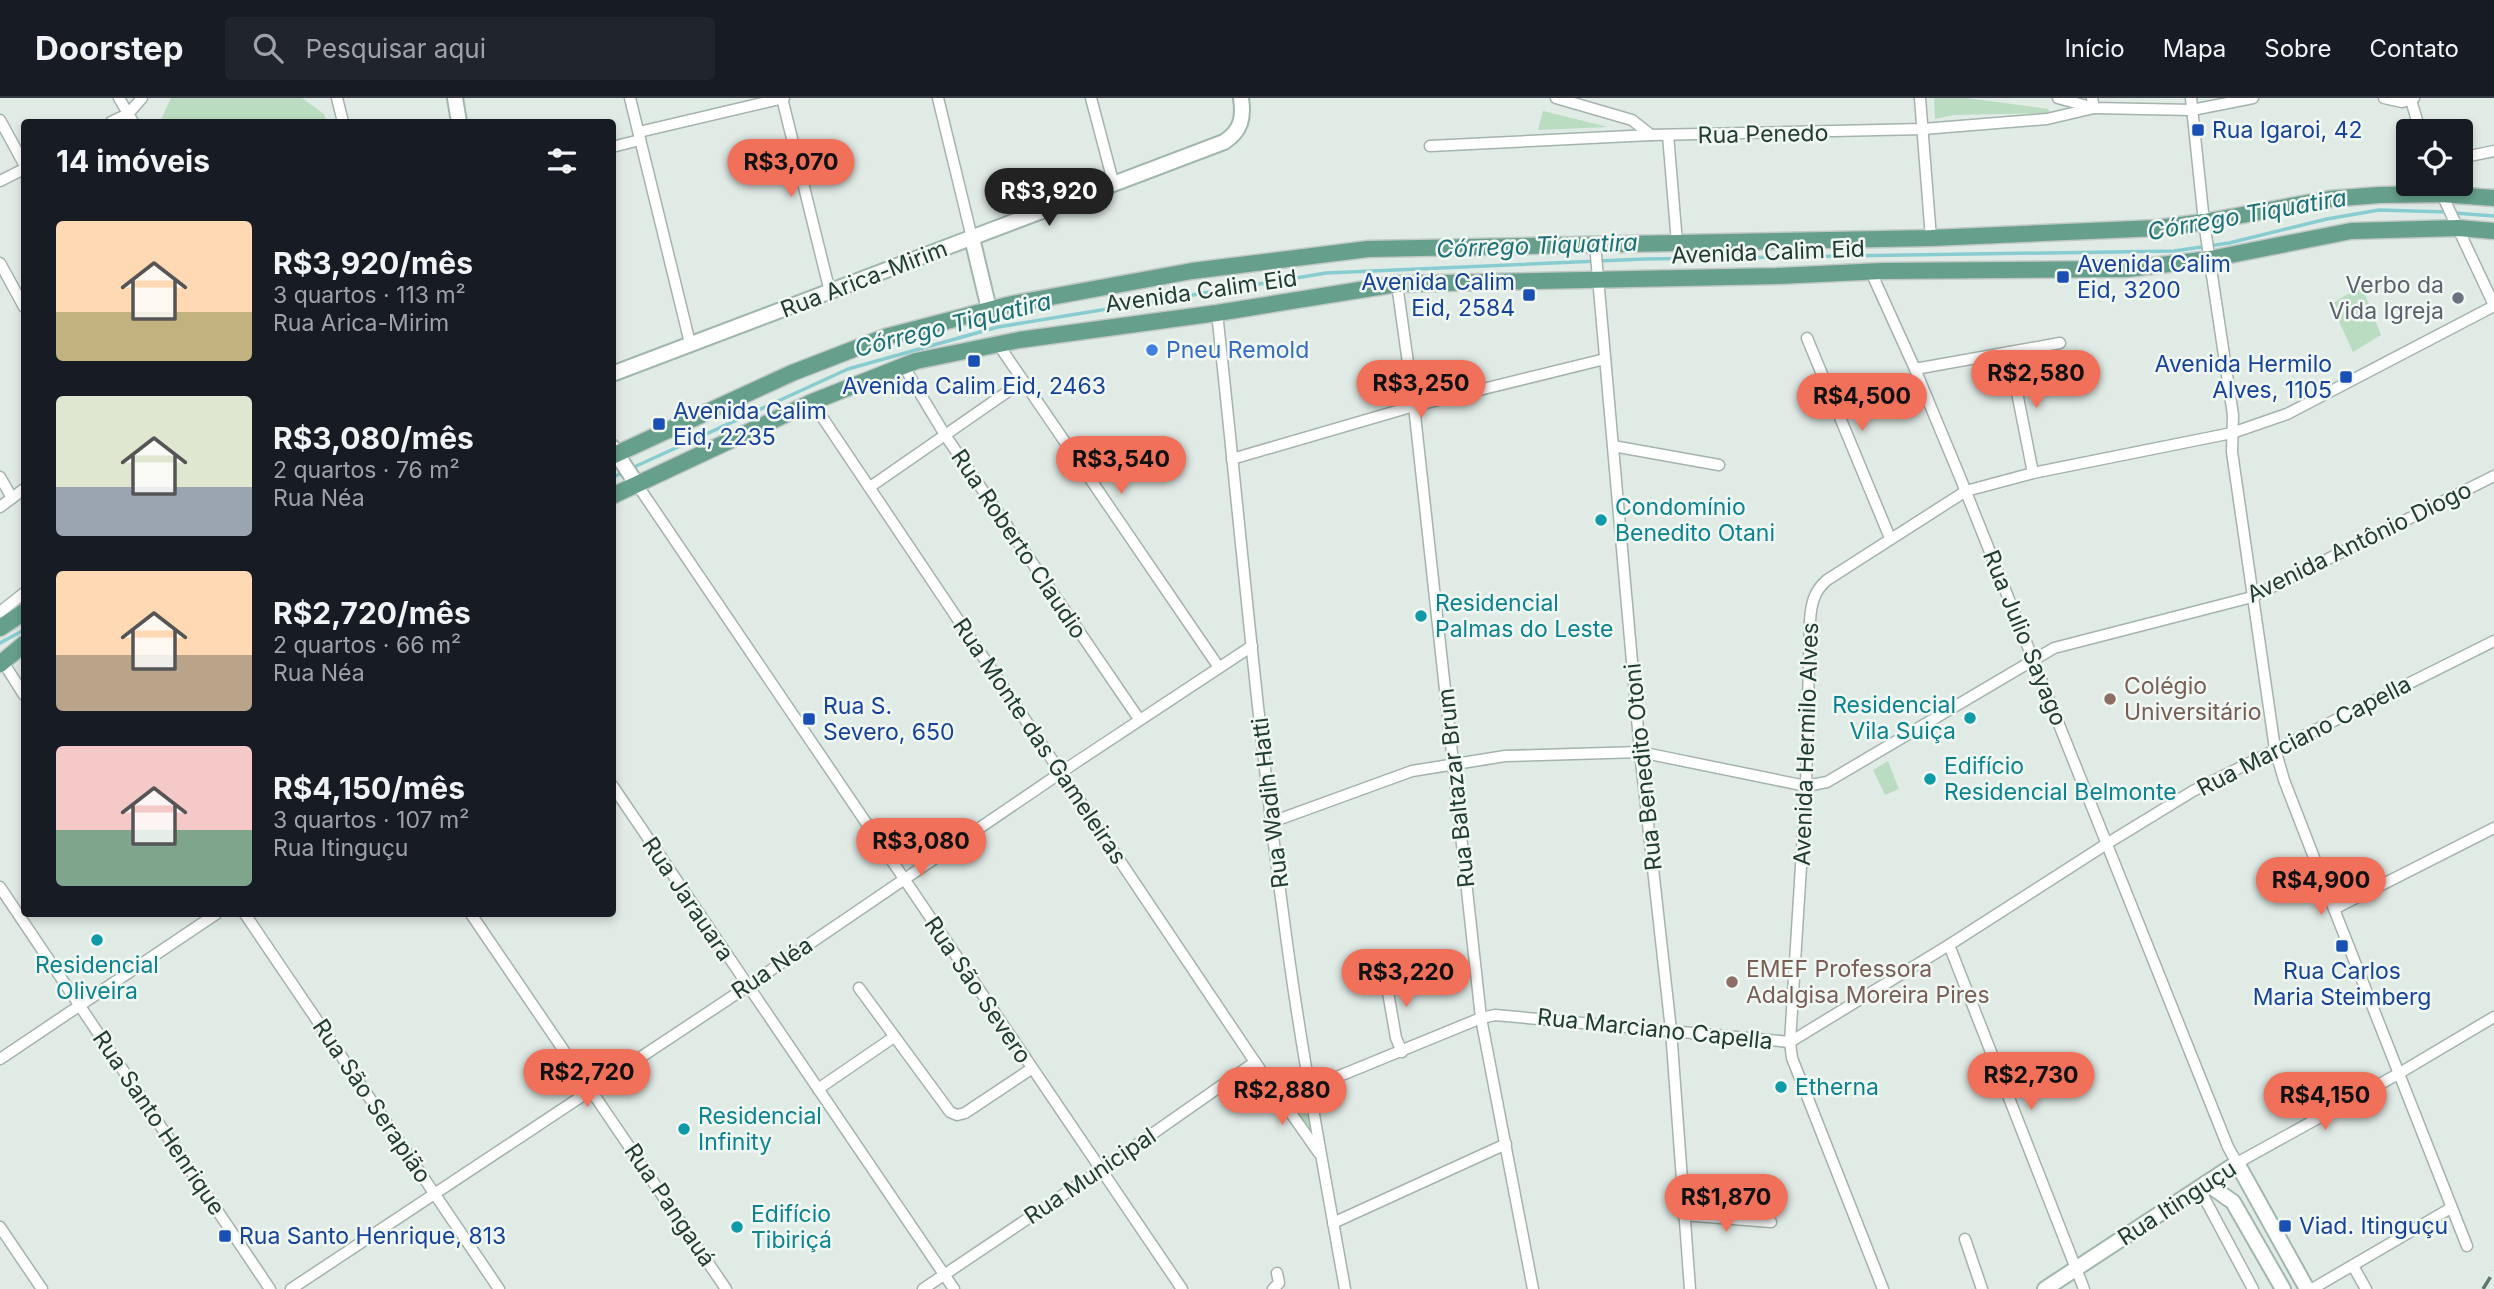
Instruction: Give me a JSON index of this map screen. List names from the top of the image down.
{
  "streets": {
    "main road": ["Avenida Calim Eid"],
    "street": [
      "Rua Penedo",
      "Rua Arica-Mirim",
      "Avenida Antônio Diogo",
      "Rua Roberto Claudio",
      "Rua Julio Sayago",
      "Rua Marciano Capella",
      "Rua Monte das Gameleiras",
      "Avenida Hermilo Alves",
      "Rua Benedito Otoni",
      "Rua Baltazar Brum",
      "Rua Wadih Hatti",
      "Rua Jarauara",
      "Rua Néa",
      "Rua São Severo",
      "Rua São Serapião",
      "Rua Santo Henrique",
      "Rua Municipal",
      "Rua Itinguçu",
      "Rua Pangauá"
    ]
  },
  "crossings": [
    ["Avenida Calim Eid", "Rua Roberto Claudio"],
    ["Avenida Calim Eid", "Rua Julio Sayago"],
    ["Avenida Calim Eid", "Rua Monte das Gameleiras"],
    ["Avenida Calim Eid", "Rua Benedito Otoni"],
    ["Avenida Calim Eid", "Rua Baltazar Brum"],
    ["Avenida Calim Eid", "Rua Wadih Hatti"],
    ["Avenida Calim Eid", "Rua São Severo"],
    ["Avenida Antônio Diogo", "Rua Julio Sayago"],
    ["Avenida Antônio Diogo", "Avenida Hermilo Alves"],
    ["Rua Roberto Claudio", "Rua Néa"],
    ["Rua Julio Sayago", "Rua Marciano Capella"],
    ["Rua Julio Sayago", "Avenida Hermilo Alves"],
    ["Rua Julio Sayago", "Rua Itinguçu"],
    ["Rua Marciano Capella", "Avenida Hermilo Alves"],
    ["Rua Marciano Capella", "Rua Benedito Otoni"],
    ["Rua Marciano Capella", "Rua Baltazar Brum"],
    ["Rua Marciano Capella", "Rua Wadih Hatti"],
    ["Rua Monte das Gameleiras", "Rua Wadih Hatti"],
    ["Rua Monte das Gameleiras", "Rua Néa"],
    ["Rua Monte das Gameleiras", "Rua Municipal"],
    ["Rua Wadih Hatti", "Rua Néa"],
    ["Rua Jarauara", "Rua Néa"],
    ["Rua Jarauara", "Rua Municipal"],
    ["Rua Néa", "Rua São Severo"],
    ["Rua Néa", "Rua São Serapião"],
    ["Rua Néa", "Rua Pangauá"],
    ["Rua São Severo", "Rua Municipal"]
  ],
  "water": ["Córrego Tiquatira"],
  "places": {
    "transit": [
      "Rua Igaroi, 42",
      "Avenida Calim Eid, 3200",
      "Avenida Calim Eid, 2584",
      "Avenida Calim Eid, 2463",
      "Avenida Hermilo Alves, 1105",
      "Avenida Calim Eid, 2235",
      "Rua S. Severo, 650",
      "Rua Carlos Maria Steimberg",
      "Viad. Itinguçu",
      "Rua Santo Henrique, 813"
    ],
    "other": [
      "Verbo da Vida Igreja",
      "Pneu Remold",
      "Condomínio Benedito Otani",
      "Residencial Palmas do Leste",
      "Colégio Universitário",
      "Residencial Vila Suiça",
      "Edifício Residencial Belmonte",
      "Residencial Oliveira",
      "EMEF Professora Adalgisa Moreira Pires",
      "Etherna",
      "Residencial Infinity",
      "Edifício Tibiriçá"
    ]
  },
  "page": {
    "header": "Doorstep",
    "search": "Pesquisar aqui",
    "nav": [
      "Início",
      "Mapa",
      "Sobre",
      "Contato"
    ],
    "heading": "14 imóveis",
    "price": [
      "R$3,070",
      "R$3,920",
      "R$2,580",
      "R$3,250",
      "R$4,500",
      "R$3,540",
      "R$3,080",
      "R$4,900",
      "R$3,220",
      "R$2,720",
      "R$2,730",
      "R$2,880",
      "R$4,150",
      "R$1,870"
    ],
    "list": [
      {
        "name": "R$3,920/mês",
        "note": "3 quartos · 113 m² · Rua Arica-Mirim"
      },
      {
        "name": "R$3,080/mês",
        "note": "2 quartos · 76 m² · Rua Néa"
      },
      {
        "name": "R$2,720/mês",
        "note": "2 quartos · 66 m² · Rua Néa"
      },
      {
        "name": "R$4,150/mês",
        "note": "3 quartos · 107 m² · Rua Itinguçu"
      }
    ]
  }
}
